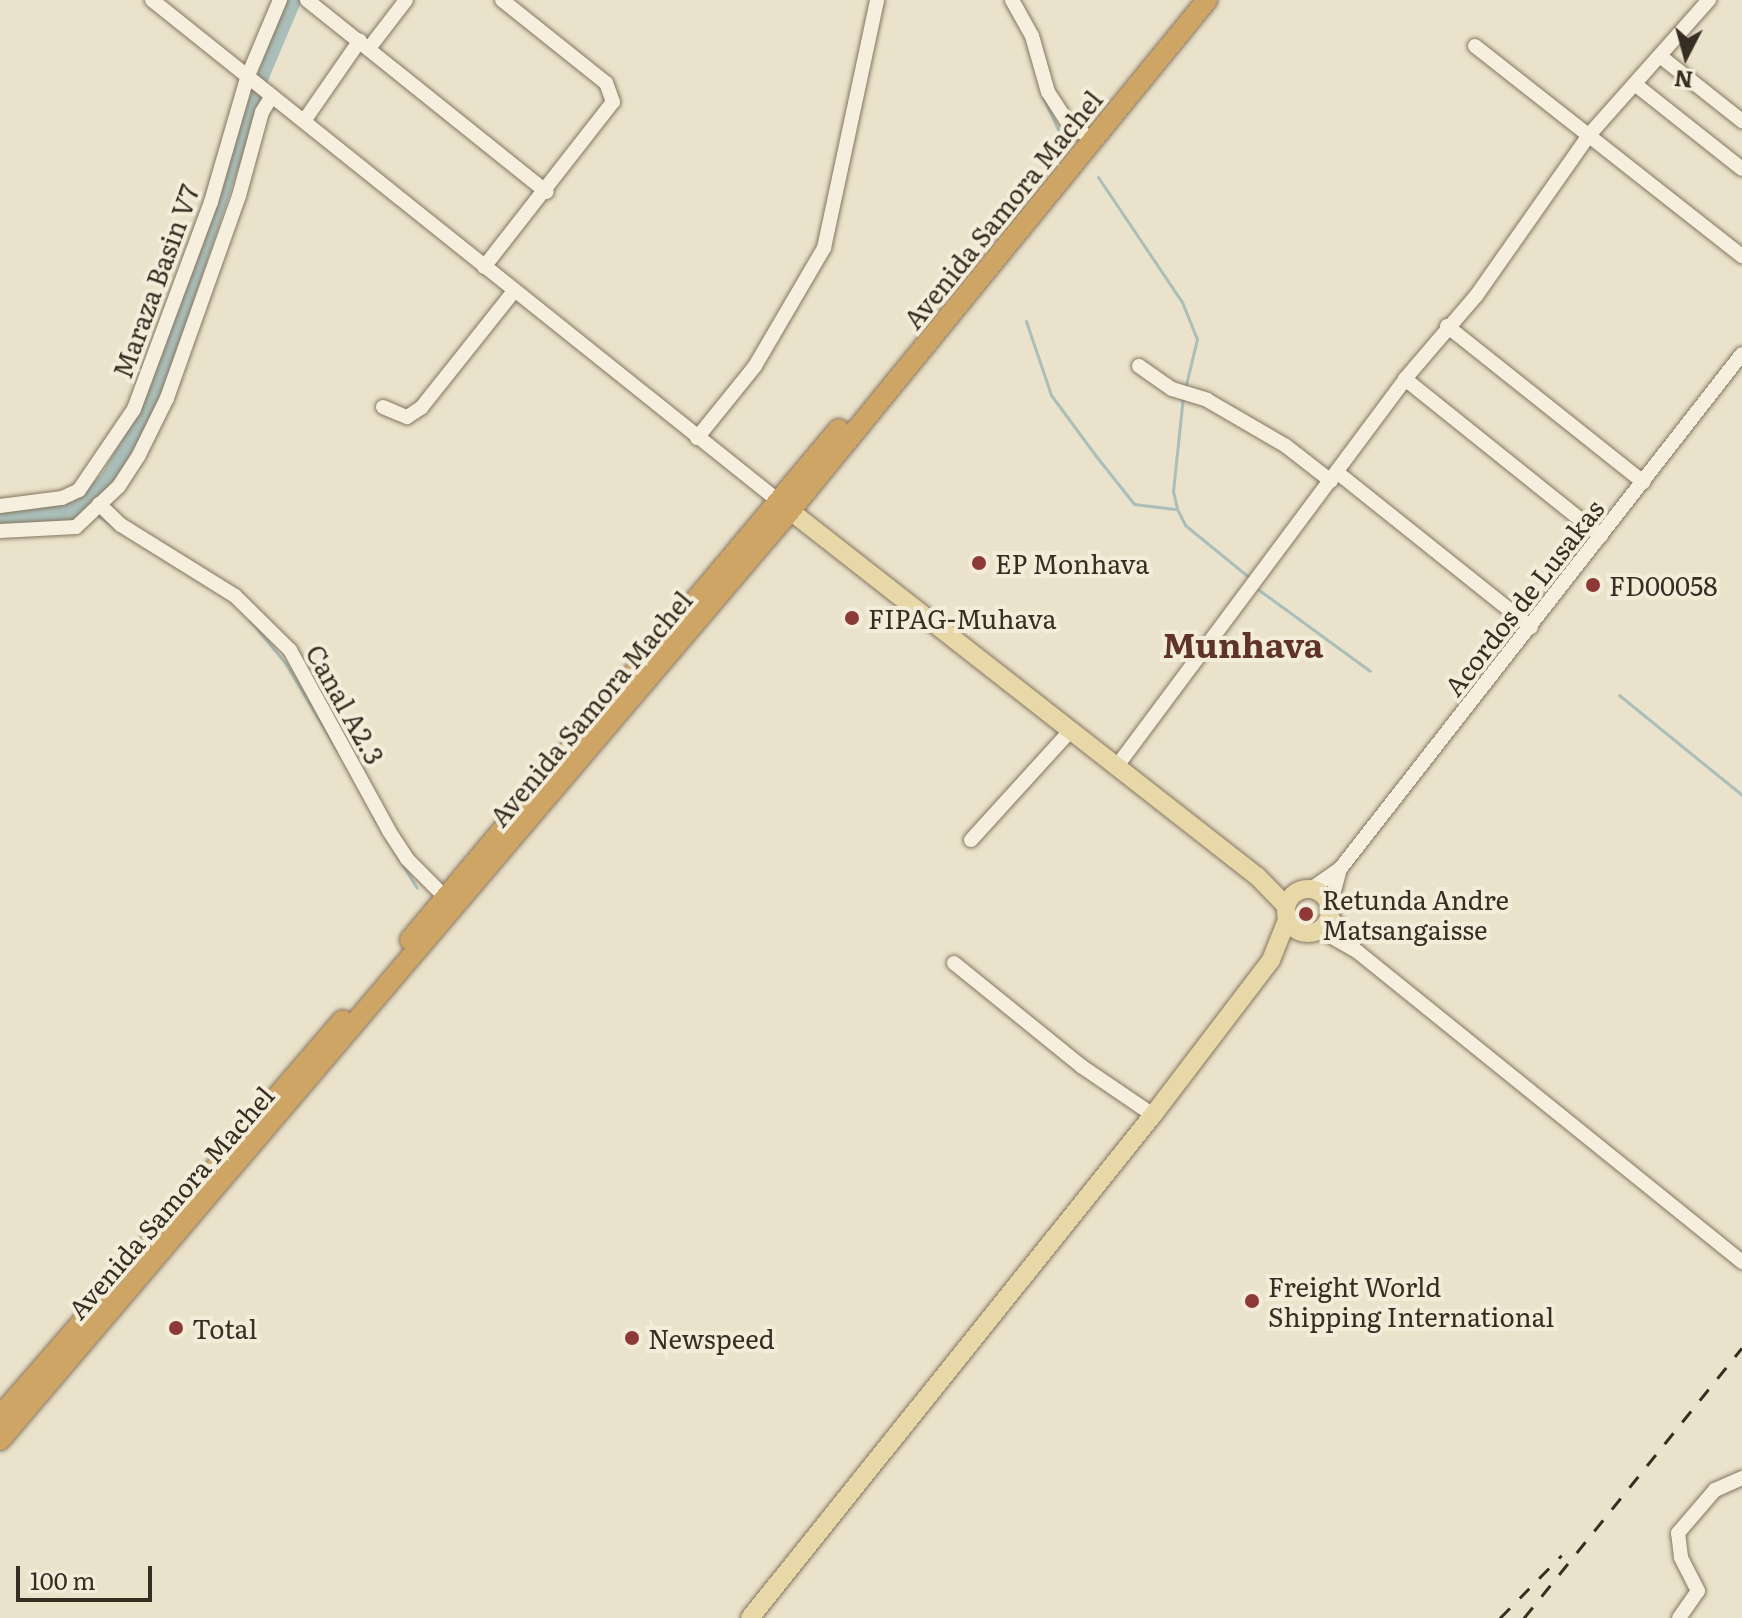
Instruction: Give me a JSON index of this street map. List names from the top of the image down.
{
  "streets": {
    "highway": ["Avenida Samora Machel"],
    "street": ["Maraza Basin V7", "Acordos de Lusakas", "Canal A2.3"]
  },
  "crossings": [
    ["Avenida Samora Machel", "Canal A2.3"]
  ],
  "districts": ["Munhava"],
  "places": [
    "EP Monhava",
    "FD00058",
    "FIPAG-Muhava",
    "Retunda Andre Matsangaisse",
    "Freight World Shipping International",
    "Total",
    "Newspeed"
  ],
  "scale_bar": "100 m",
  "north": "bottom"
}
